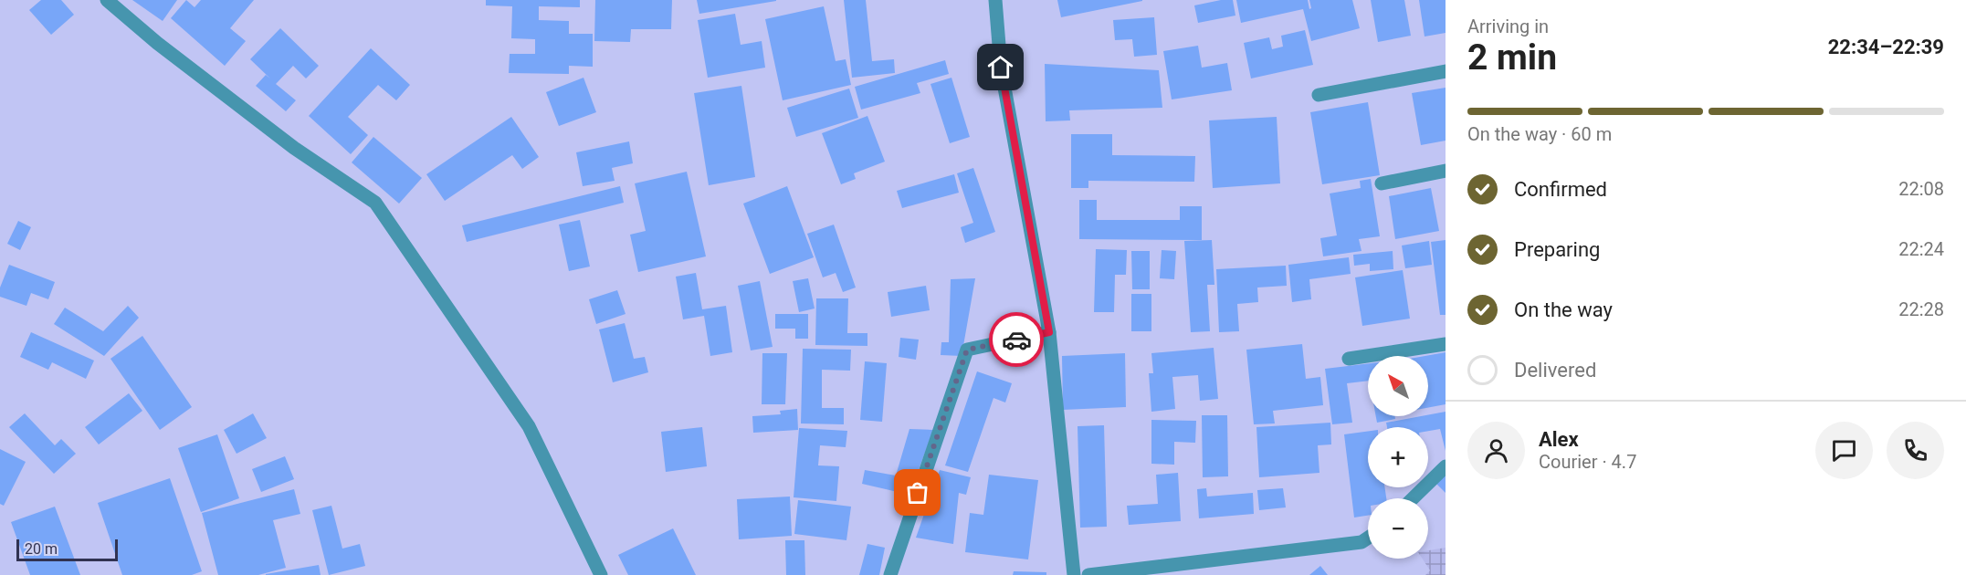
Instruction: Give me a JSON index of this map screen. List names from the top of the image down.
{
  "scale_bar": "20 m",
  "north": "top left",
  "page": {
    "heading": ["2 min", "Arriving in", "22:34–22:39"],
    "panel": ["Alex", "Courier · 4.7"],
    "bar": "On the way · 60 m",
    "list": [
      ["Confirmed", "22:08"],
      ["Preparing", "22:24"],
      ["On the way", "22:28"],
      "Delivered"
    ],
    "map_buttons": ["+", "−"],
    "scale": "20 m"
  }
}
